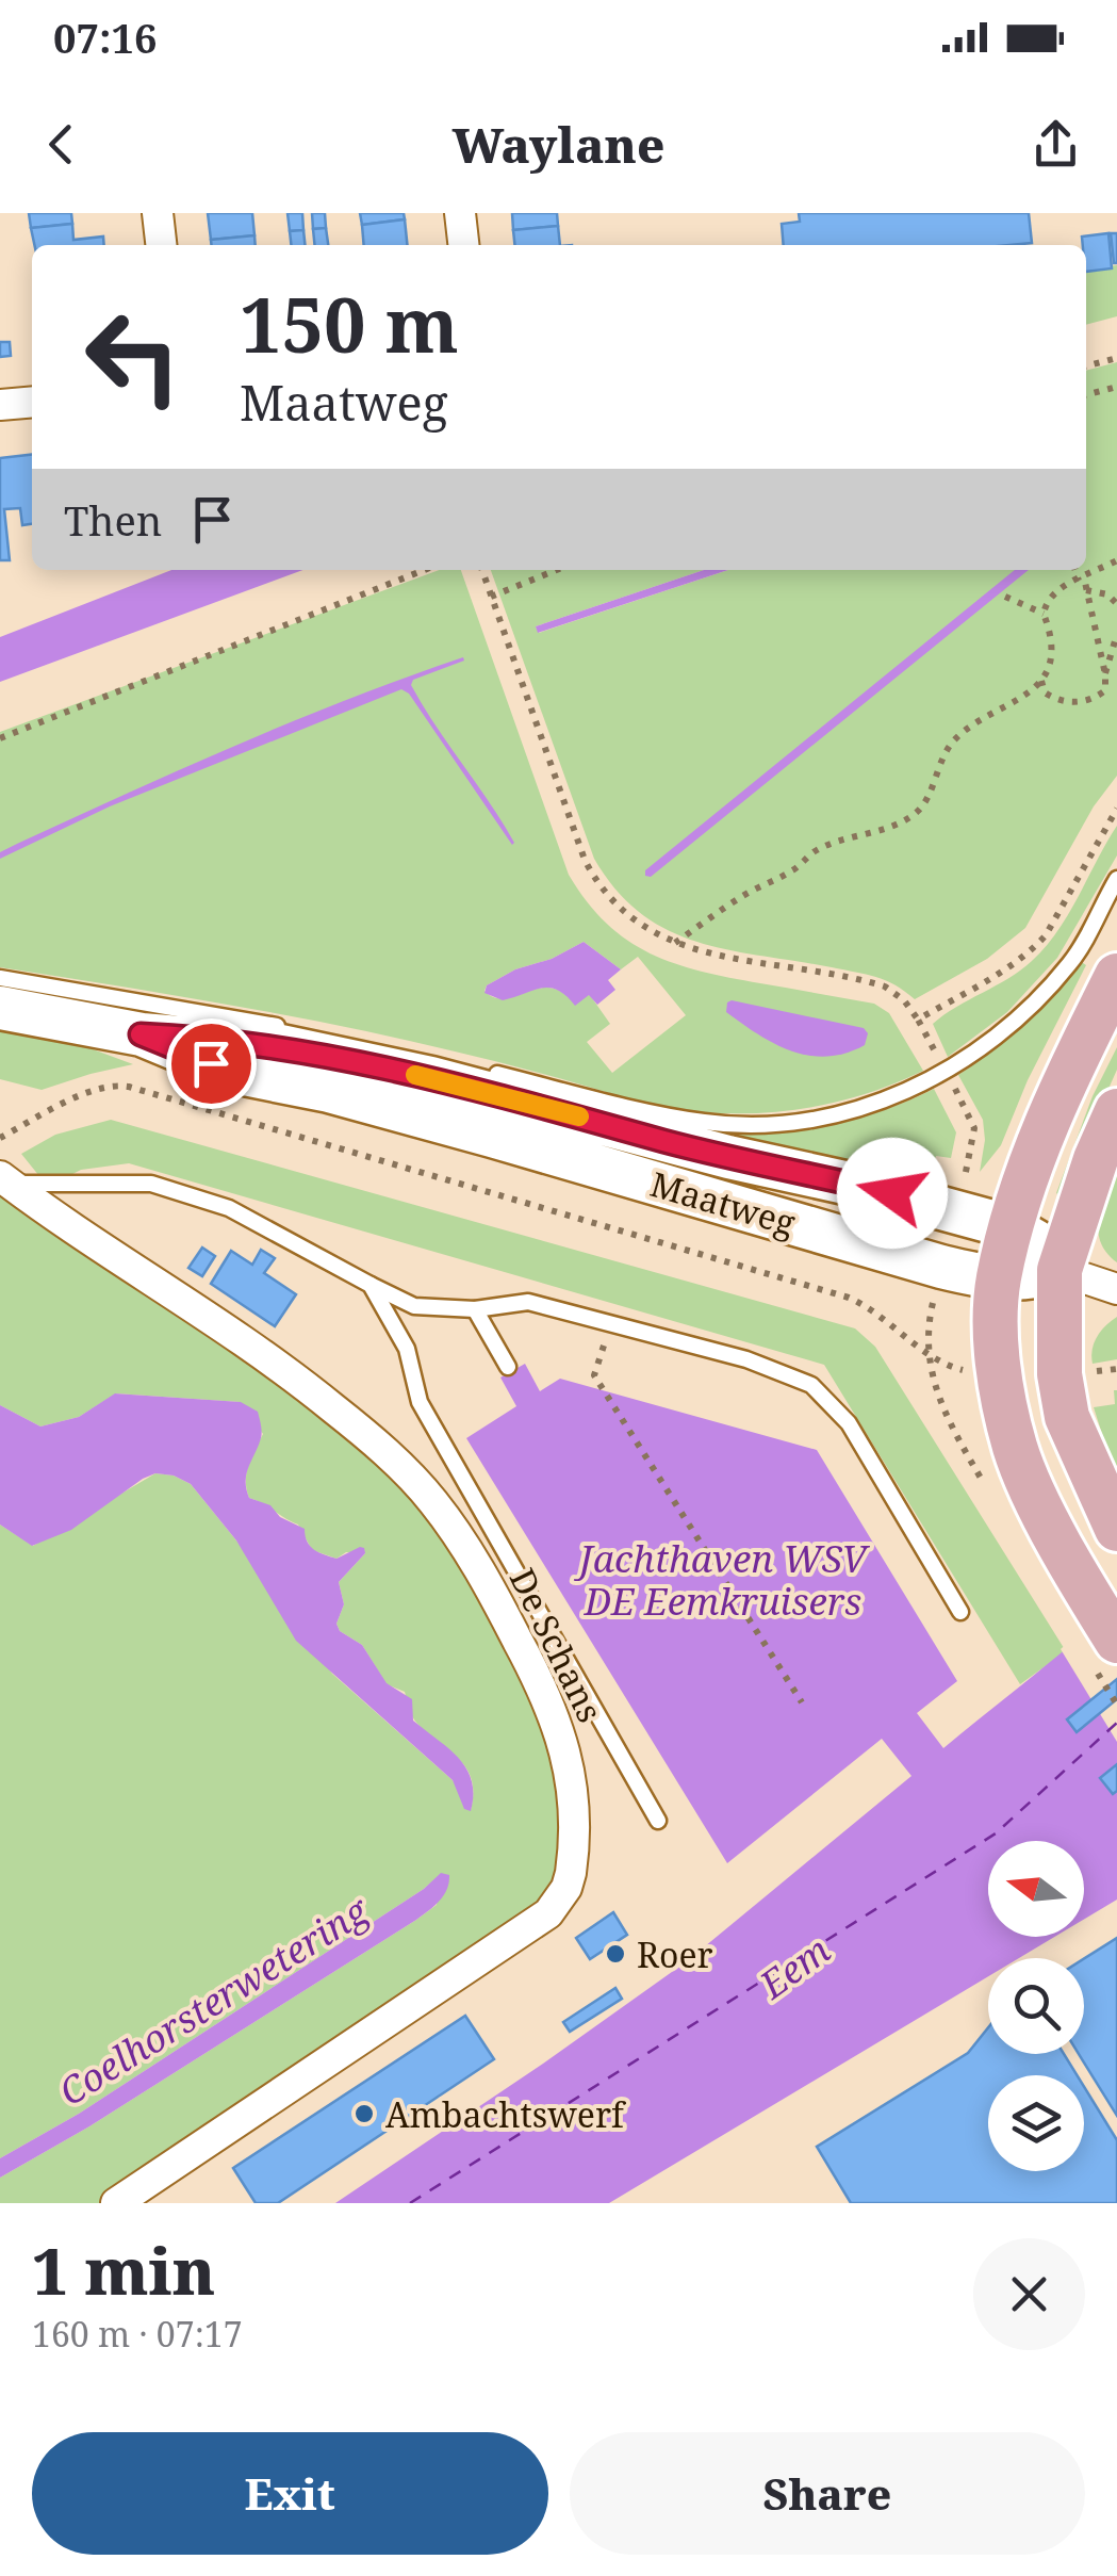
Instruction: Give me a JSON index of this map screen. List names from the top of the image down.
{
  "streets": {
    "main road": ["Maatweg"],
    "street": ["De Schans"]
  },
  "water": ["Jachthaven WSV DE Eemkruisers", "Eem", "Coelhorsterwetering"],
  "places": ["Roer", "Ambachtswerf"],
  "north": "left",
  "page": {
    "status": "07:16",
    "header": "Waylane",
    "turn": ["150 m", "Maatweg"],
    "then": "Then",
    "heading": ["1 min", "160 m · 07:17"],
    "buttons": ["Exit", "Share"]
  }
}
